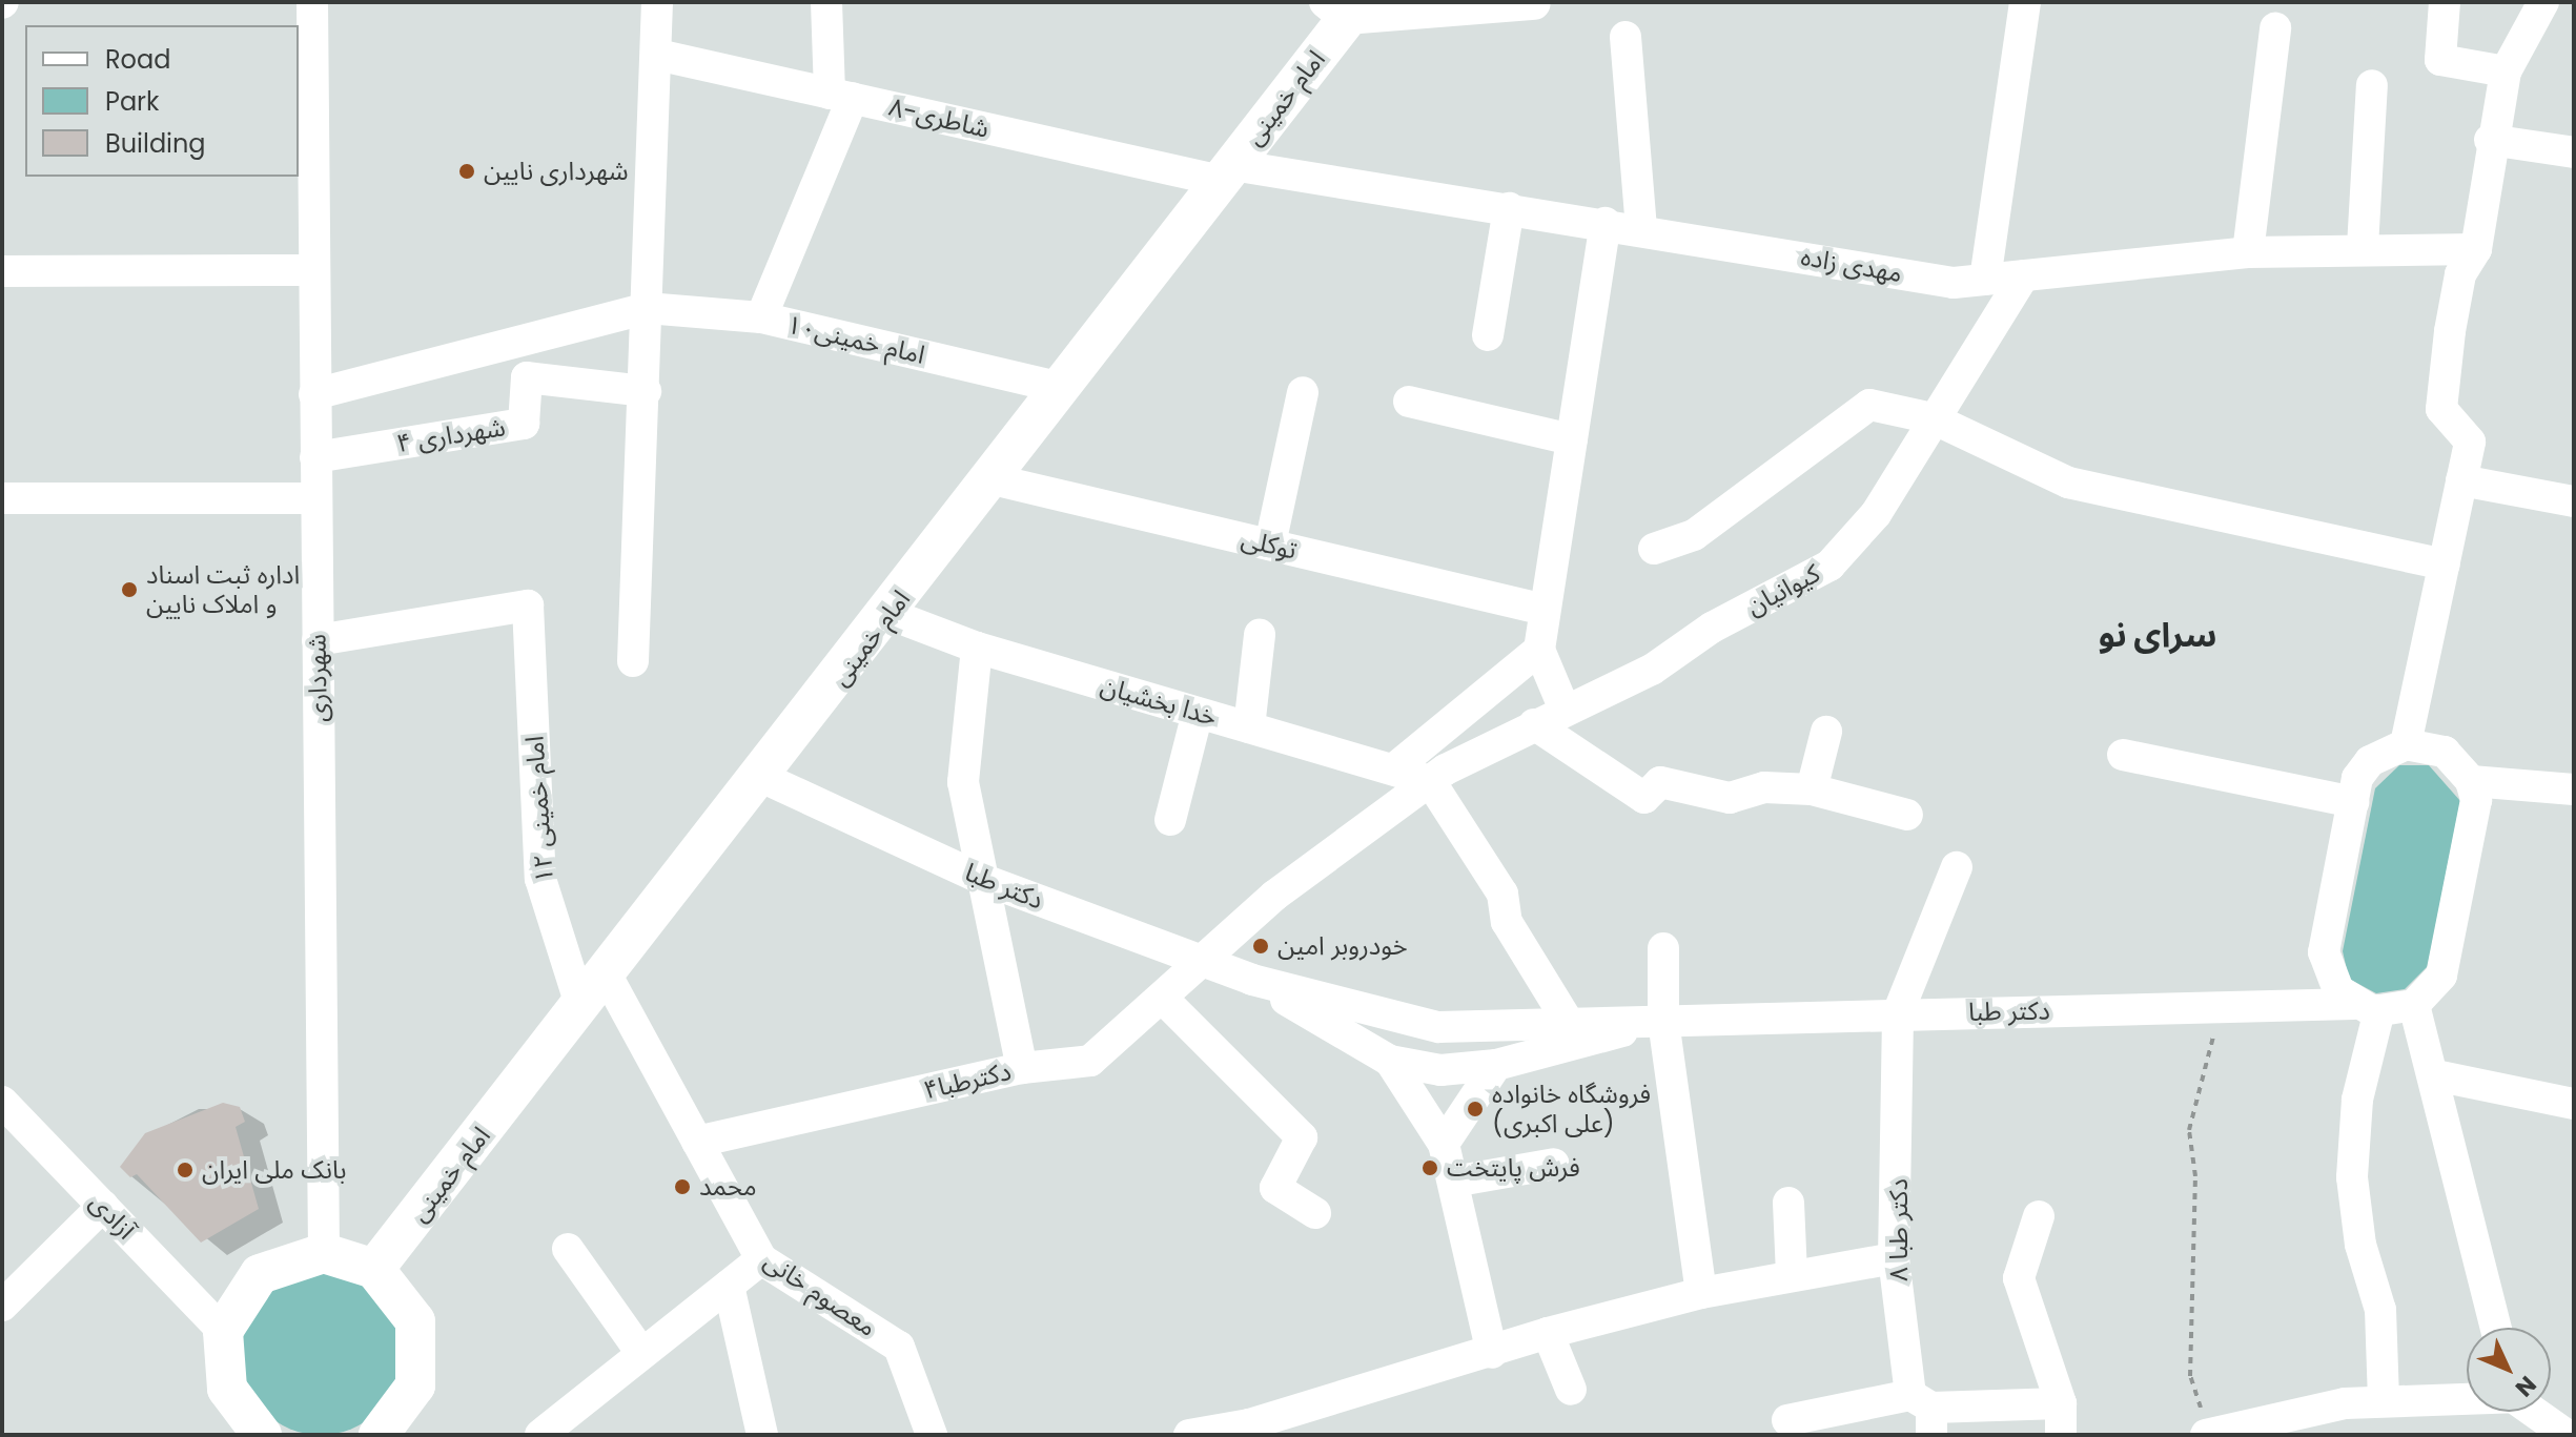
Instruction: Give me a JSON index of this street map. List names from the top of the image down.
{
  "streets": {
    "main road": ["امام خمینی"],
    "street": [
      "۸-شاطری",
      "مهدی زاده",
      "امام خمینی۱۰",
      "شهرداری ۴",
      "توکلی",
      "کیوانیان",
      "شهرداری",
      "خدا بخشیان",
      "امام خمینی ۱۲",
      "دکتر طبا",
      "دکترطبا۴",
      "آزادی",
      "دکتر طبا ۸",
      "معصوم خانی"
    ]
  },
  "crossings": [
    ["امام خمینی", "۸-شاطری"],
    ["امام خمینی", "مهدی زاده"],
    ["امام خمینی", "امام خمینی۱۰"],
    ["امام خمینی", "توکلی"],
    ["امام خمینی", "خدا بخشیان"],
    ["امام خمینی", "امام خمینی ۱۲"],
    ["امام خمینی", "دکتر طبا"],
    ["امام خمینی", "معصوم خانی"],
    ["۸-شاطری", "مهدی زاده"],
    ["مهدی زاده", "کیوانیان"],
    ["امام خمینی۱۰", "شهرداری"],
    ["شهرداری ۴", "شهرداری"],
    ["کیوانیان", "خدا بخشیان"],
    ["کیوانیان", "دکتر طبا"],
    ["کیوانیان", "دکترطبا۴"],
    ["شهرداری", "امام خمینی ۱۲"],
    ["دکتر طبا", "دکترطبا۴"],
    ["دکتر طبا", "دکتر طبا ۸"],
    ["دکترطبا۴", "معصوم خانی"]
  ],
  "districts": ["سرای نو"],
  "places": [
    "شهرداری نایین",
    "اداره ثبت اسناد و املاک نایین",
    "خودروبر امین",
    "فروشگاه خانواده (علی اکبری)",
    "فرش پایتخت",
    "بانک ملی ایران",
    "محمد"
  ],
  "legend": ["Road", "Park", "Building"],
  "north": "bottom right"
}
